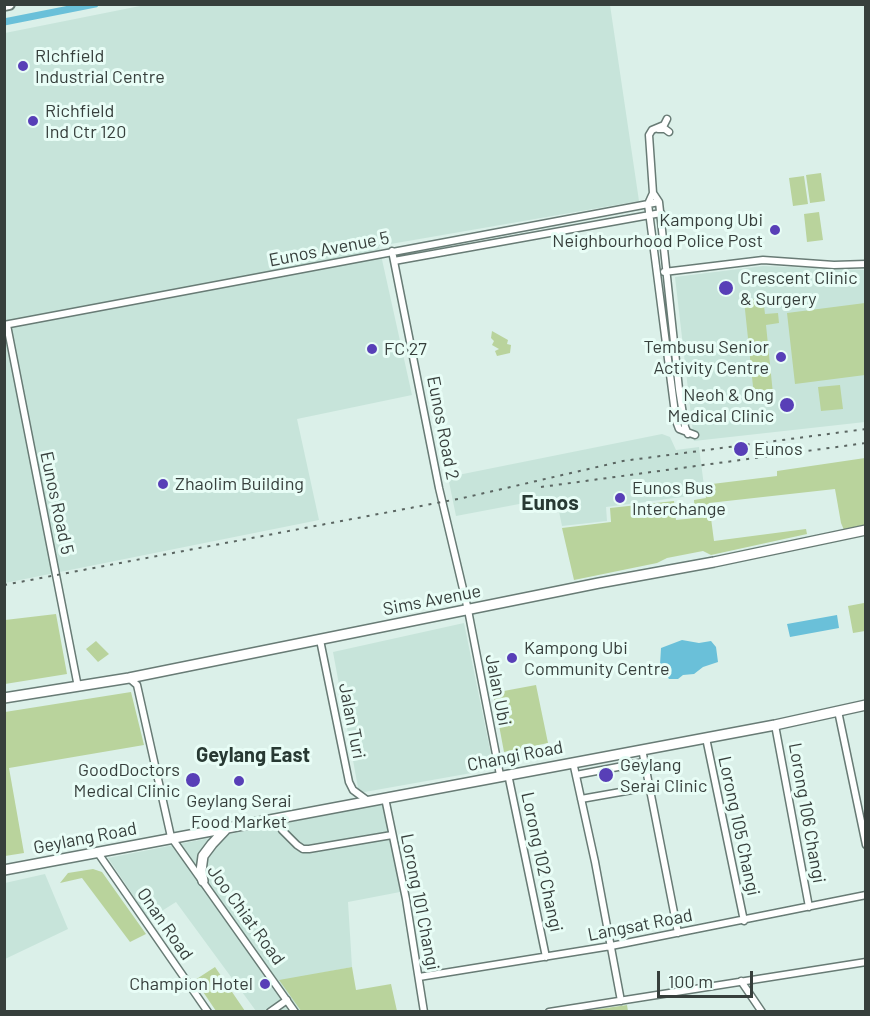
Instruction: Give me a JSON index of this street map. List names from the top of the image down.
{
  "streets": {
    "main road": ["Sims Avenue", "Changi Road", "Geylang Road"],
    "street": [
      "Eunos Avenue 5",
      "Eunos Road 2",
      "Eunos Road 5",
      "Jalan Ubi",
      "Jalan Turi",
      "Lorong 106 Changi",
      "Lorong 105 Changi",
      "Lorong 102 Changi",
      "Lorong 101 Changi",
      "Joo Chiat Road",
      "Onan Road",
      "Langsat Road"
    ]
  },
  "crossings": [
    ["Eunos Avenue 5", "Eunos Road 2"],
    ["Eunos Avenue 5", "Eunos Road 5"],
    ["Eunos Road 2", "Sims Avenue"],
    ["Eunos Road 2", "Jalan Ubi"],
    ["Eunos Road 5", "Sims Avenue"],
    ["Sims Avenue", "Jalan Ubi"],
    ["Sims Avenue", "Jalan Turi"],
    ["Jalan Ubi", "Changi Road"],
    ["Jalan Ubi", "Lorong 102 Changi"],
    ["Jalan Turi", "Changi Road"],
    ["Changi Road", "Lorong 106 Changi"],
    ["Changi Road", "Lorong 105 Changi"],
    ["Changi Road", "Geylang Road"],
    ["Changi Road", "Lorong 102 Changi"],
    ["Changi Road", "Lorong 101 Changi"],
    ["Changi Road", "Joo Chiat Road"],
    ["Lorong 106 Changi", "Langsat Road"],
    ["Lorong 105 Changi", "Langsat Road"],
    ["Geylang Road", "Joo Chiat Road"],
    ["Geylang Road", "Onan Road"],
    ["Lorong 102 Changi", "Langsat Road"],
    ["Lorong 101 Changi", "Langsat Road"]
  ],
  "districts": ["Eunos", "Geylang East"],
  "places": [
    "RIchfield Industrial Centre",
    "Richfield Ind Ctr 120",
    "Kampong Ubi Neighbourhood Police Post",
    "Crescent Clinic & Surgery",
    "FC 27",
    "Tembusu Senior Activity Centre",
    "Neoh & Ong Medical Clinic",
    "Eunos",
    "Zhaolim Building",
    "Eunos Bus Interchange",
    "Kampong Ubi Community Centre",
    "Geylang Serai Clinic",
    "GoodDoctors Medical Clinic",
    "Geylang Serai Food Market",
    "Champion Hotel"
  ],
  "scale_bar": "100 m"
}
